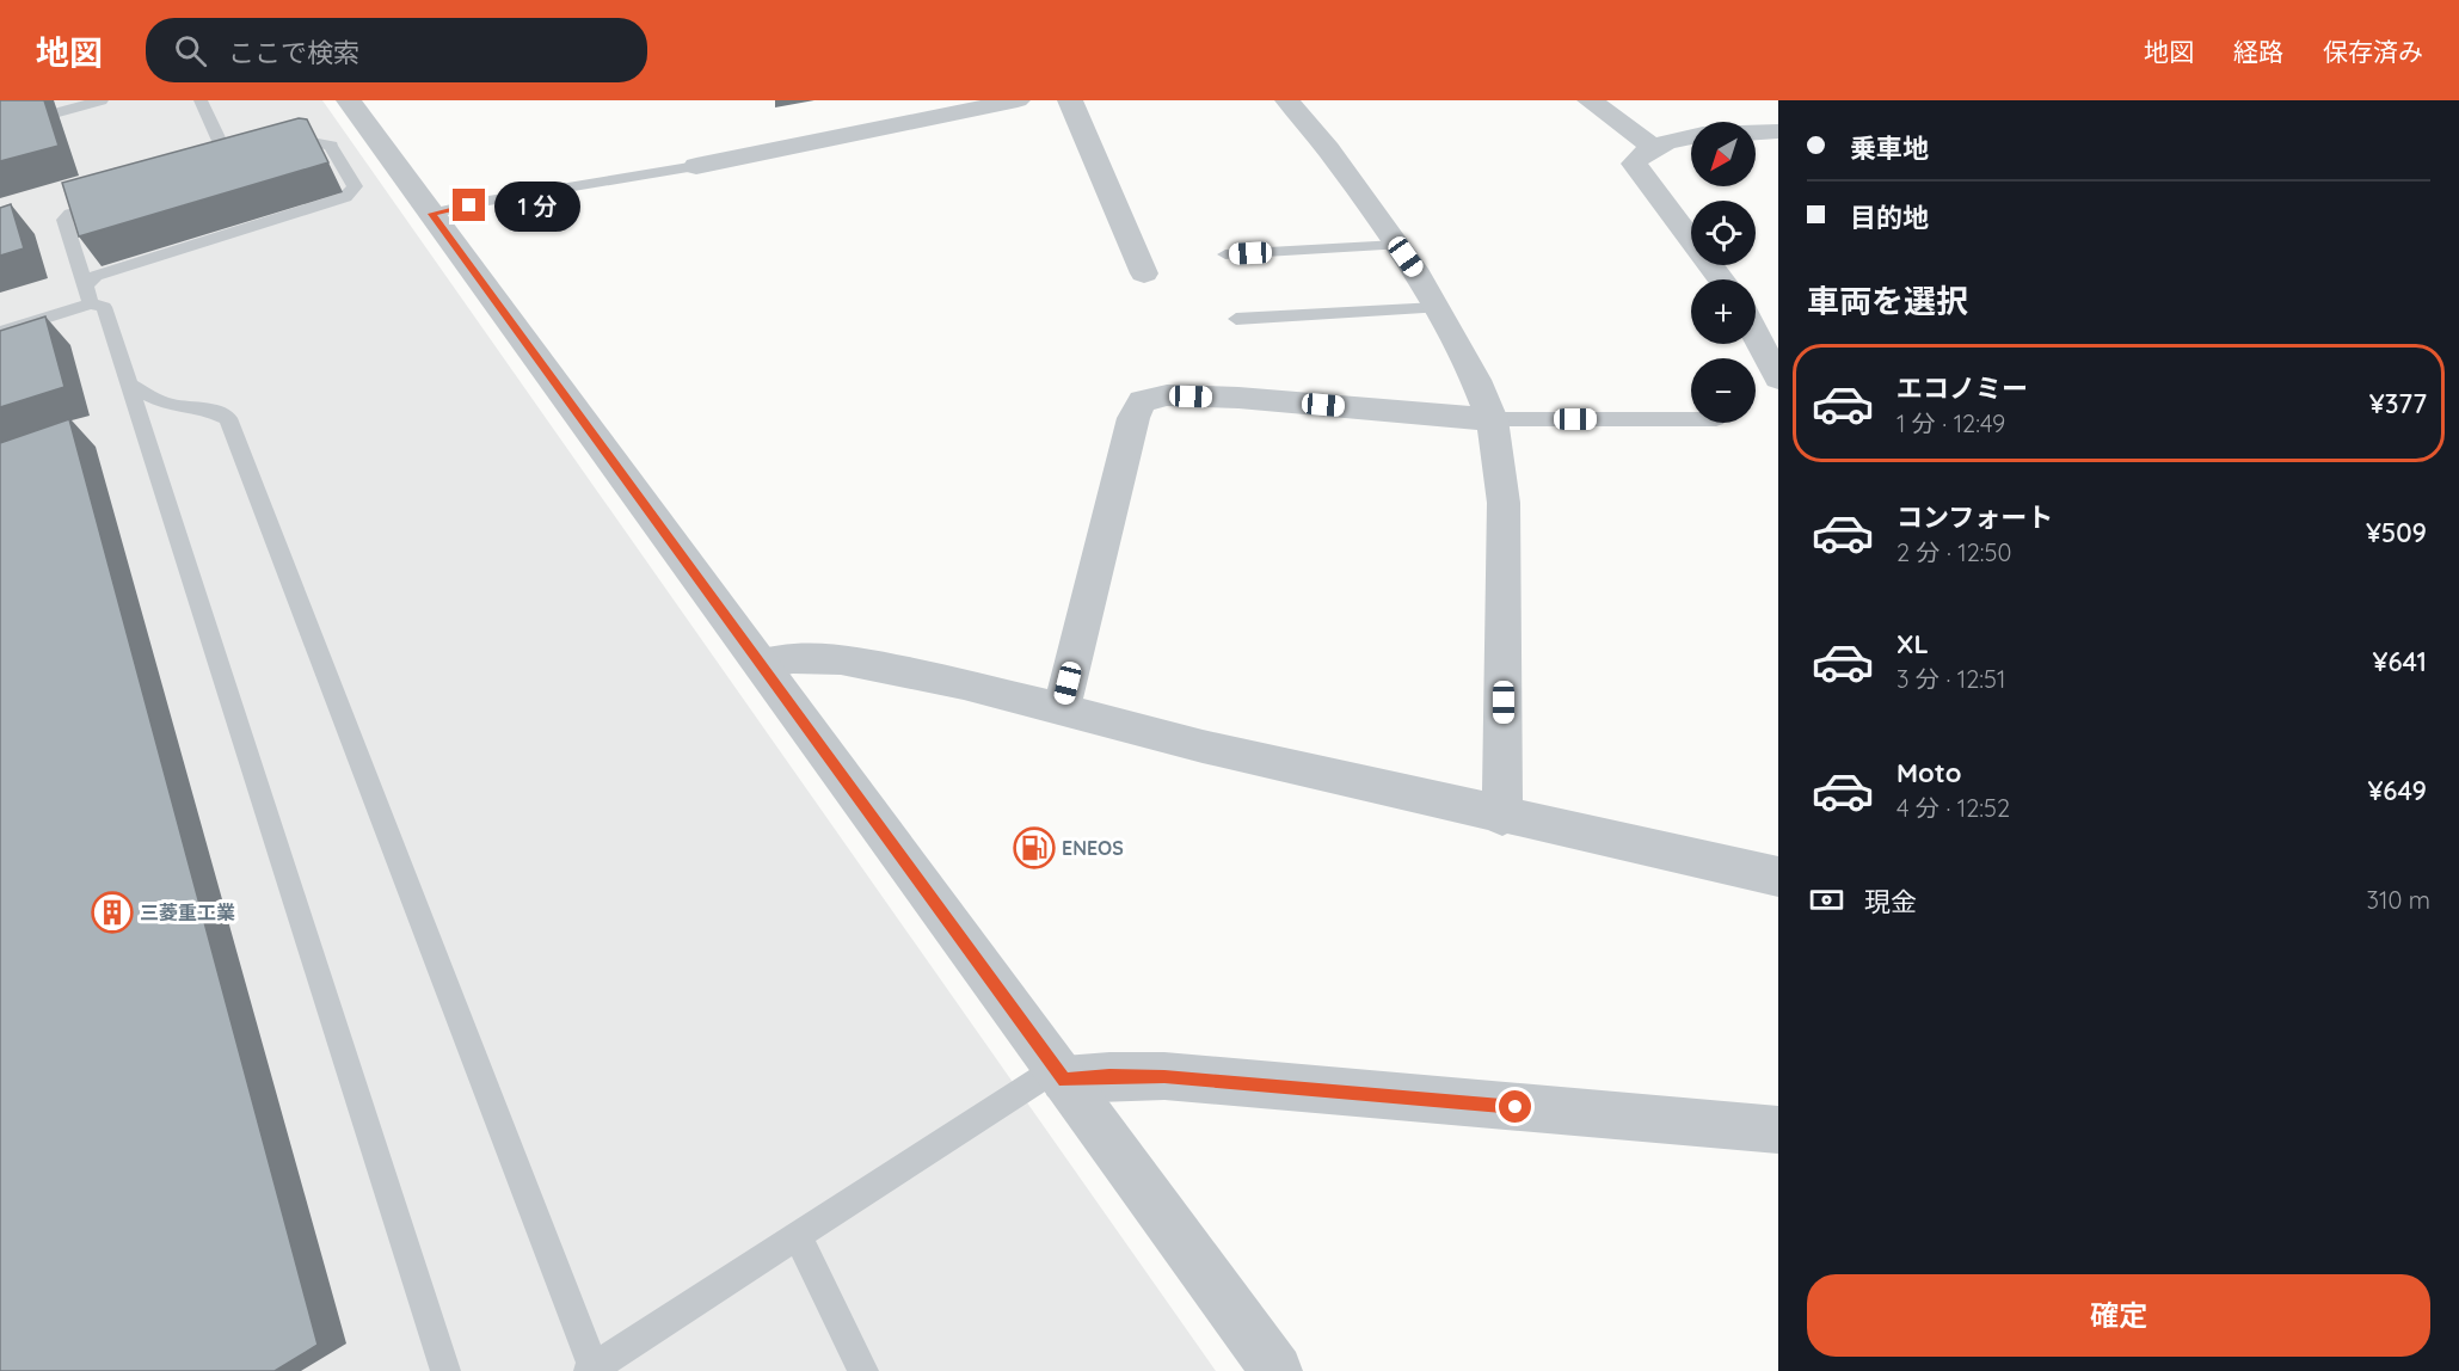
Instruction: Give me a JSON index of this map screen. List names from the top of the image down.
{
  "places": {
    "fuel station": ["ENEOS"],
    "building": ["三菱重工業"]
  },
  "north": "bottom left",
  "page": {
    "header": "地図",
    "search": "ここで検索",
    "nav": ["地図", "経路", "保存済み"],
    "banner": ["乗車地", "目的地"],
    "map_buttons": ["+", "−"],
    "bubble": "1 分",
    "heading": "車両を選択",
    "list": [
      {
        "name": "エコノミー",
        "note": "1 分 · 12:49",
        "value": "¥377"
      },
      {
        "name": "コンフォート",
        "note": "2 分 · 12:50",
        "value": "¥509"
      },
      {
        "name": "XL",
        "note": "3 分 · 12:51",
        "value": "¥641"
      },
      {
        "name": "Moto",
        "note": "4 分 · 12:52",
        "value": "¥649"
      }
    ],
    "pay": ["現金", "310 m"],
    "buttons": "確定"
  }
}
